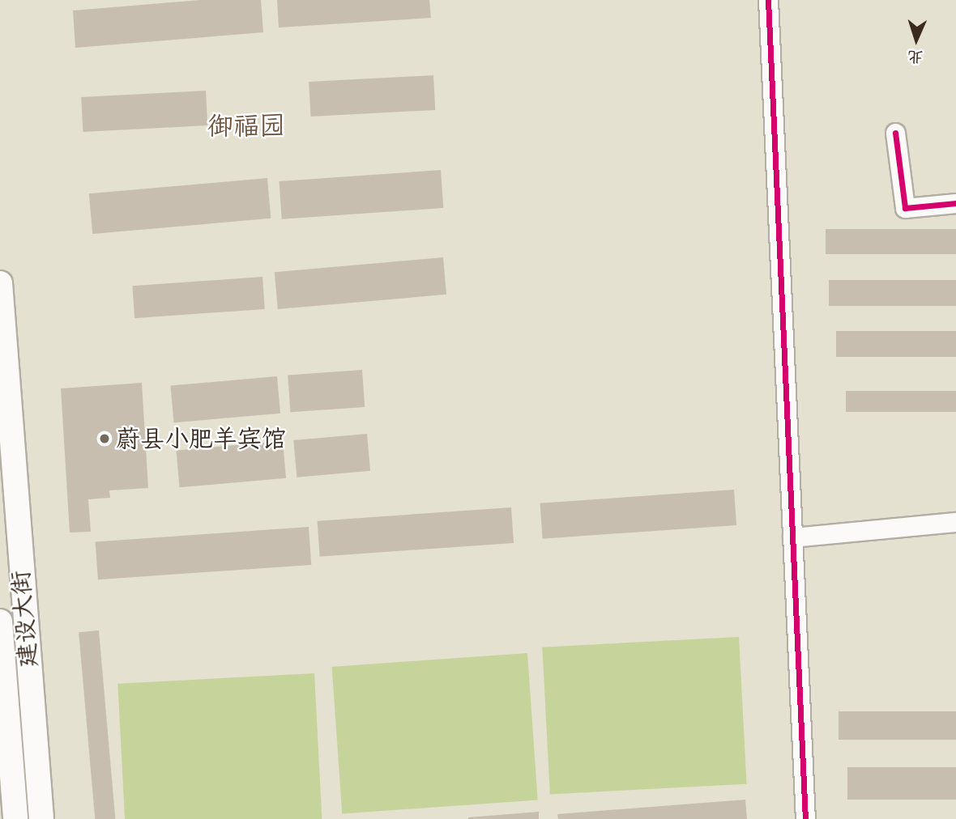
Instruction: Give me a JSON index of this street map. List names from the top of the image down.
{
  "streets": {
    "main road": ["建设大街"]
  },
  "districts": ["御福园"],
  "places": ["蔚县小肥羊宾馆"],
  "north": "bottom"
}
